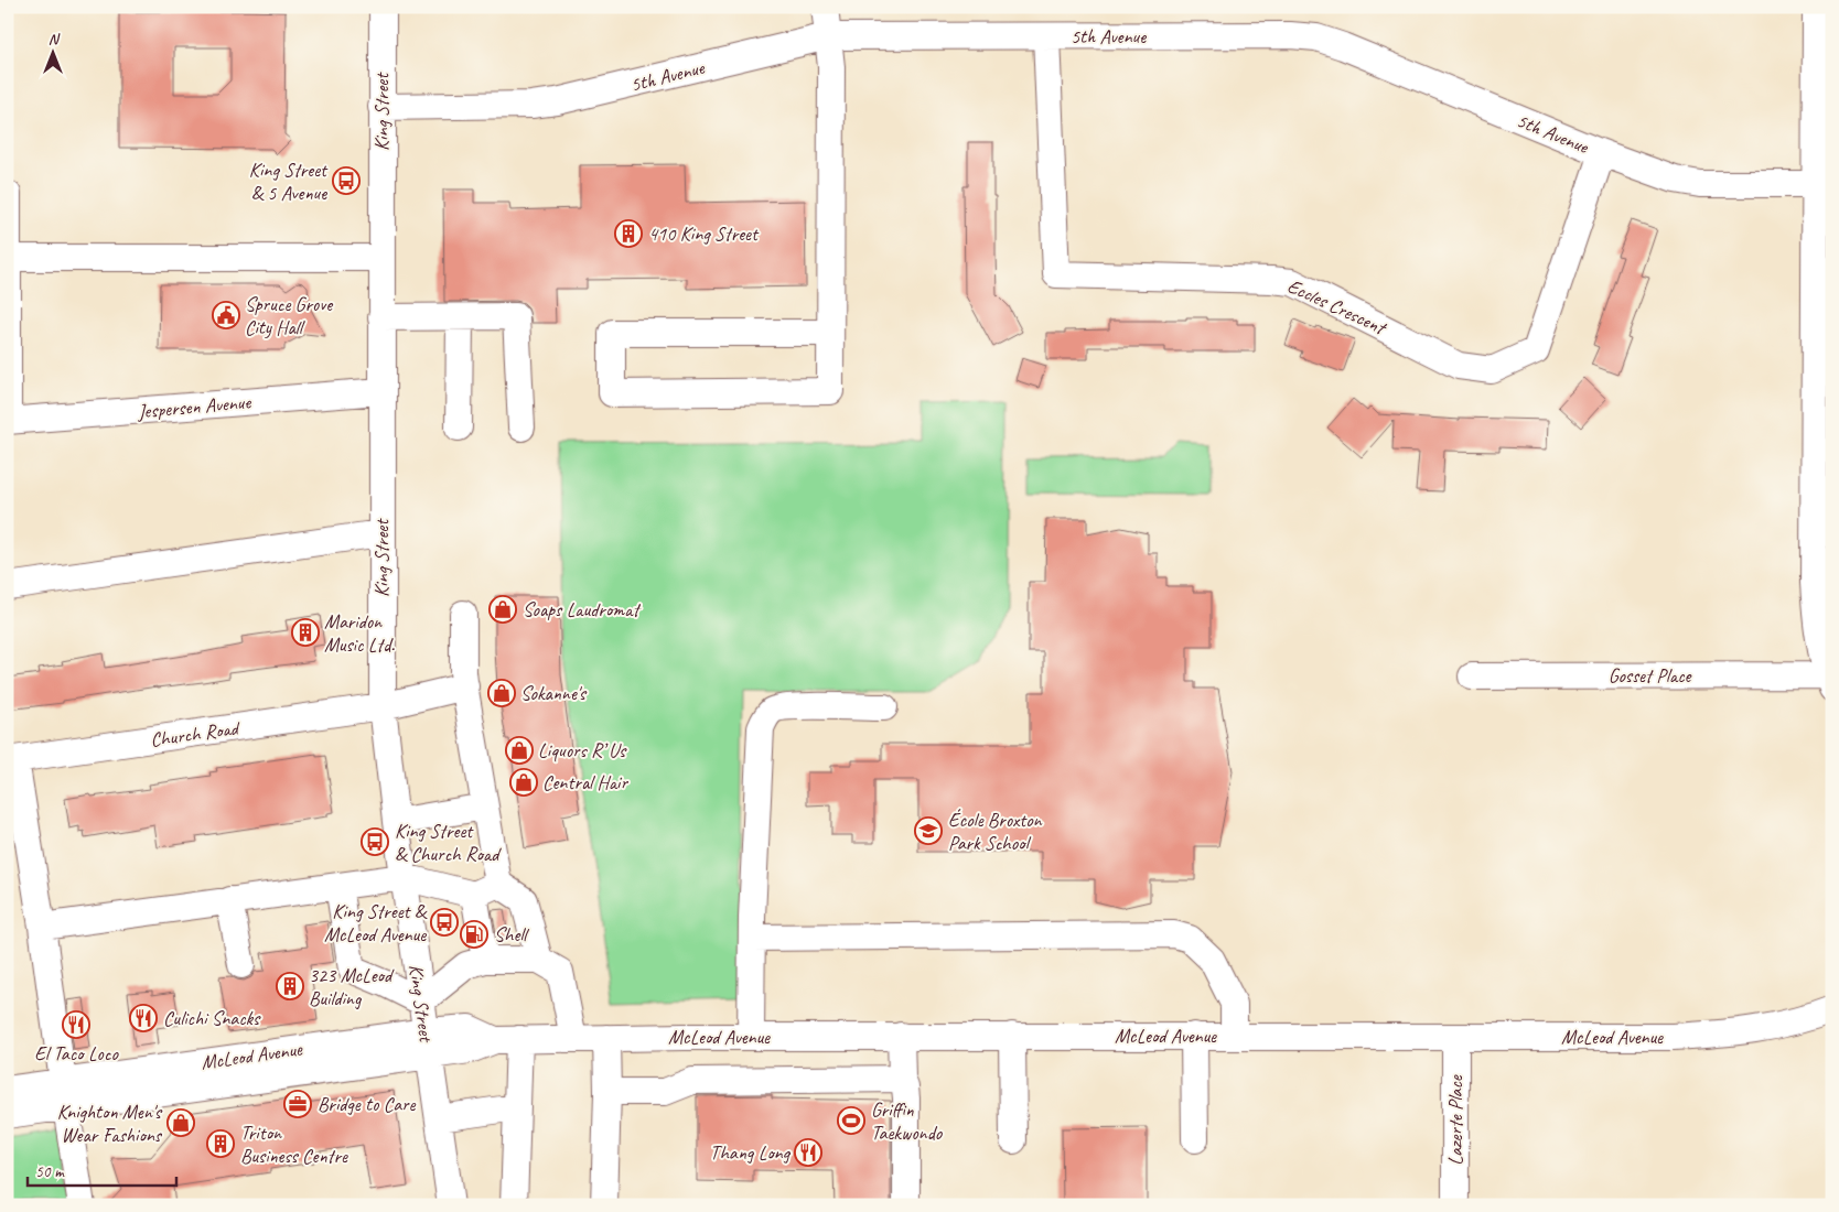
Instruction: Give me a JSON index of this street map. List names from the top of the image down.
{
  "streets": {
    "street": [
      "5th Avenue",
      "King Street",
      "Eccles Crescent",
      "Jespersen Avenue",
      "Gosset Place",
      "Church Road",
      "McLeod Avenue",
      "Lazerte Place"
    ]
  },
  "crossings": [
    ["5th Avenue", "King Street"],
    ["5th Avenue", "Eccles Crescent"],
    ["King Street", "Jespersen Avenue"],
    ["King Street", "Church Road"],
    ["King Street", "McLeod Avenue"],
    ["McLeod Avenue", "Lazerte Place"]
  ],
  "places": {
    "bus stop": ["King Street & 5 Avenue", "King Street & Church Road", "King Street & McLeod Avenue"],
    "building": [
      "410 King Street",
      "Maridon Music Ltd.",
      "323 McLeod Building",
      "Triton Business Centre"
    ],
    "public building": ["Spruce Grove City Hall"],
    "shop": [
      "Soaps Laudromat",
      "Sokanne's",
      "Liquors R’ Us",
      "Central Hair",
      "Knighton Men's Wear Fashions"
    ],
    "school or university": ["École Broxton Park School"],
    "fuel station": ["Shell"],
    "restaurant": ["Culichi Snacks", "El Taco Loco", "Thang Long"],
    "office": ["Bridge to Care"],
    "sports": ["Griffin Taekwondo"]
  },
  "scale_bar": "50 m",
  "north": "top"
}
